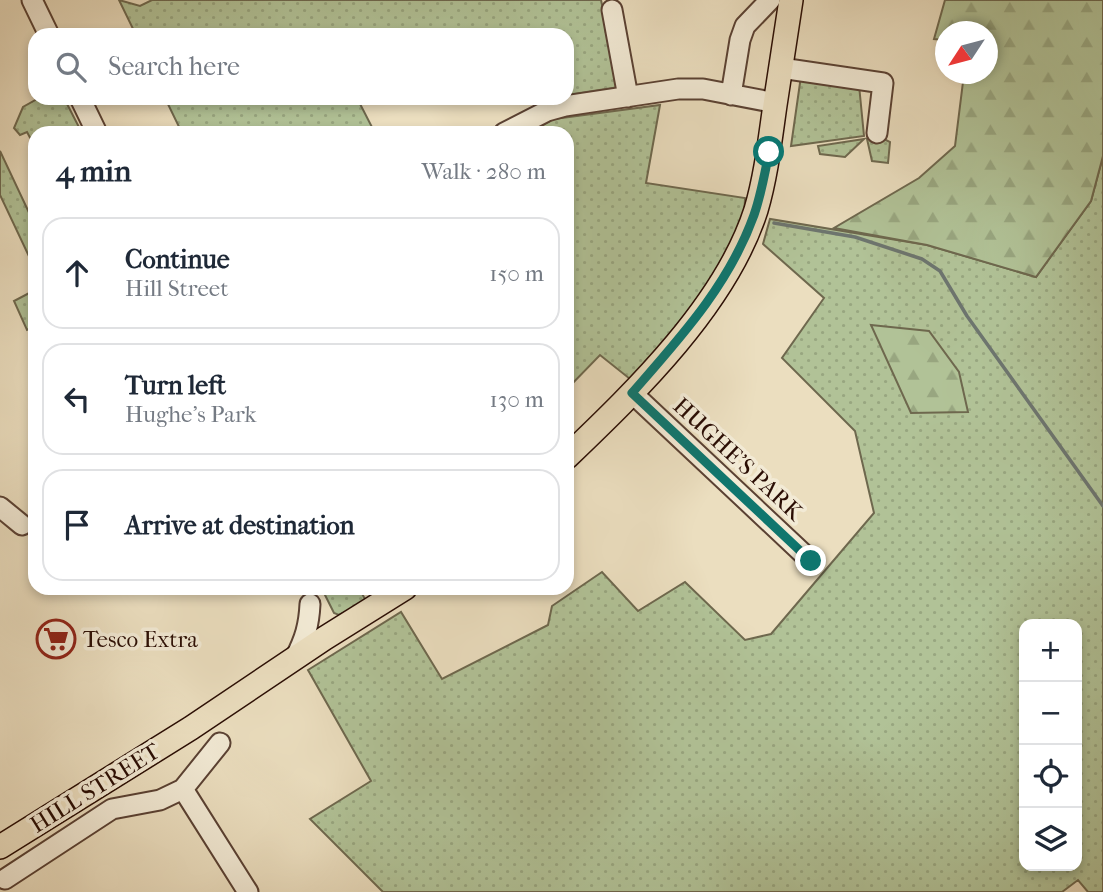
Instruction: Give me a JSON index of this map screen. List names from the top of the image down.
{
  "streets": {
    "main road": ["HILL STREET"],
    "street": ["HUGHE'S PARK"]
  },
  "places": {
    "supermarket": ["Tesco Extra"]
  },
  "north": "bottom left",
  "page": {
    "search": "Search here",
    "heading": ["4 min", "Walk · 280 m"],
    "list": [
      ["Continue", "Hill Street", "150 m"],
      ["Turn left", "Hughe's Park", "130 m"],
      "Arrive at destination"
    ],
    "map_buttons": ["+", "−"]
  }
}
